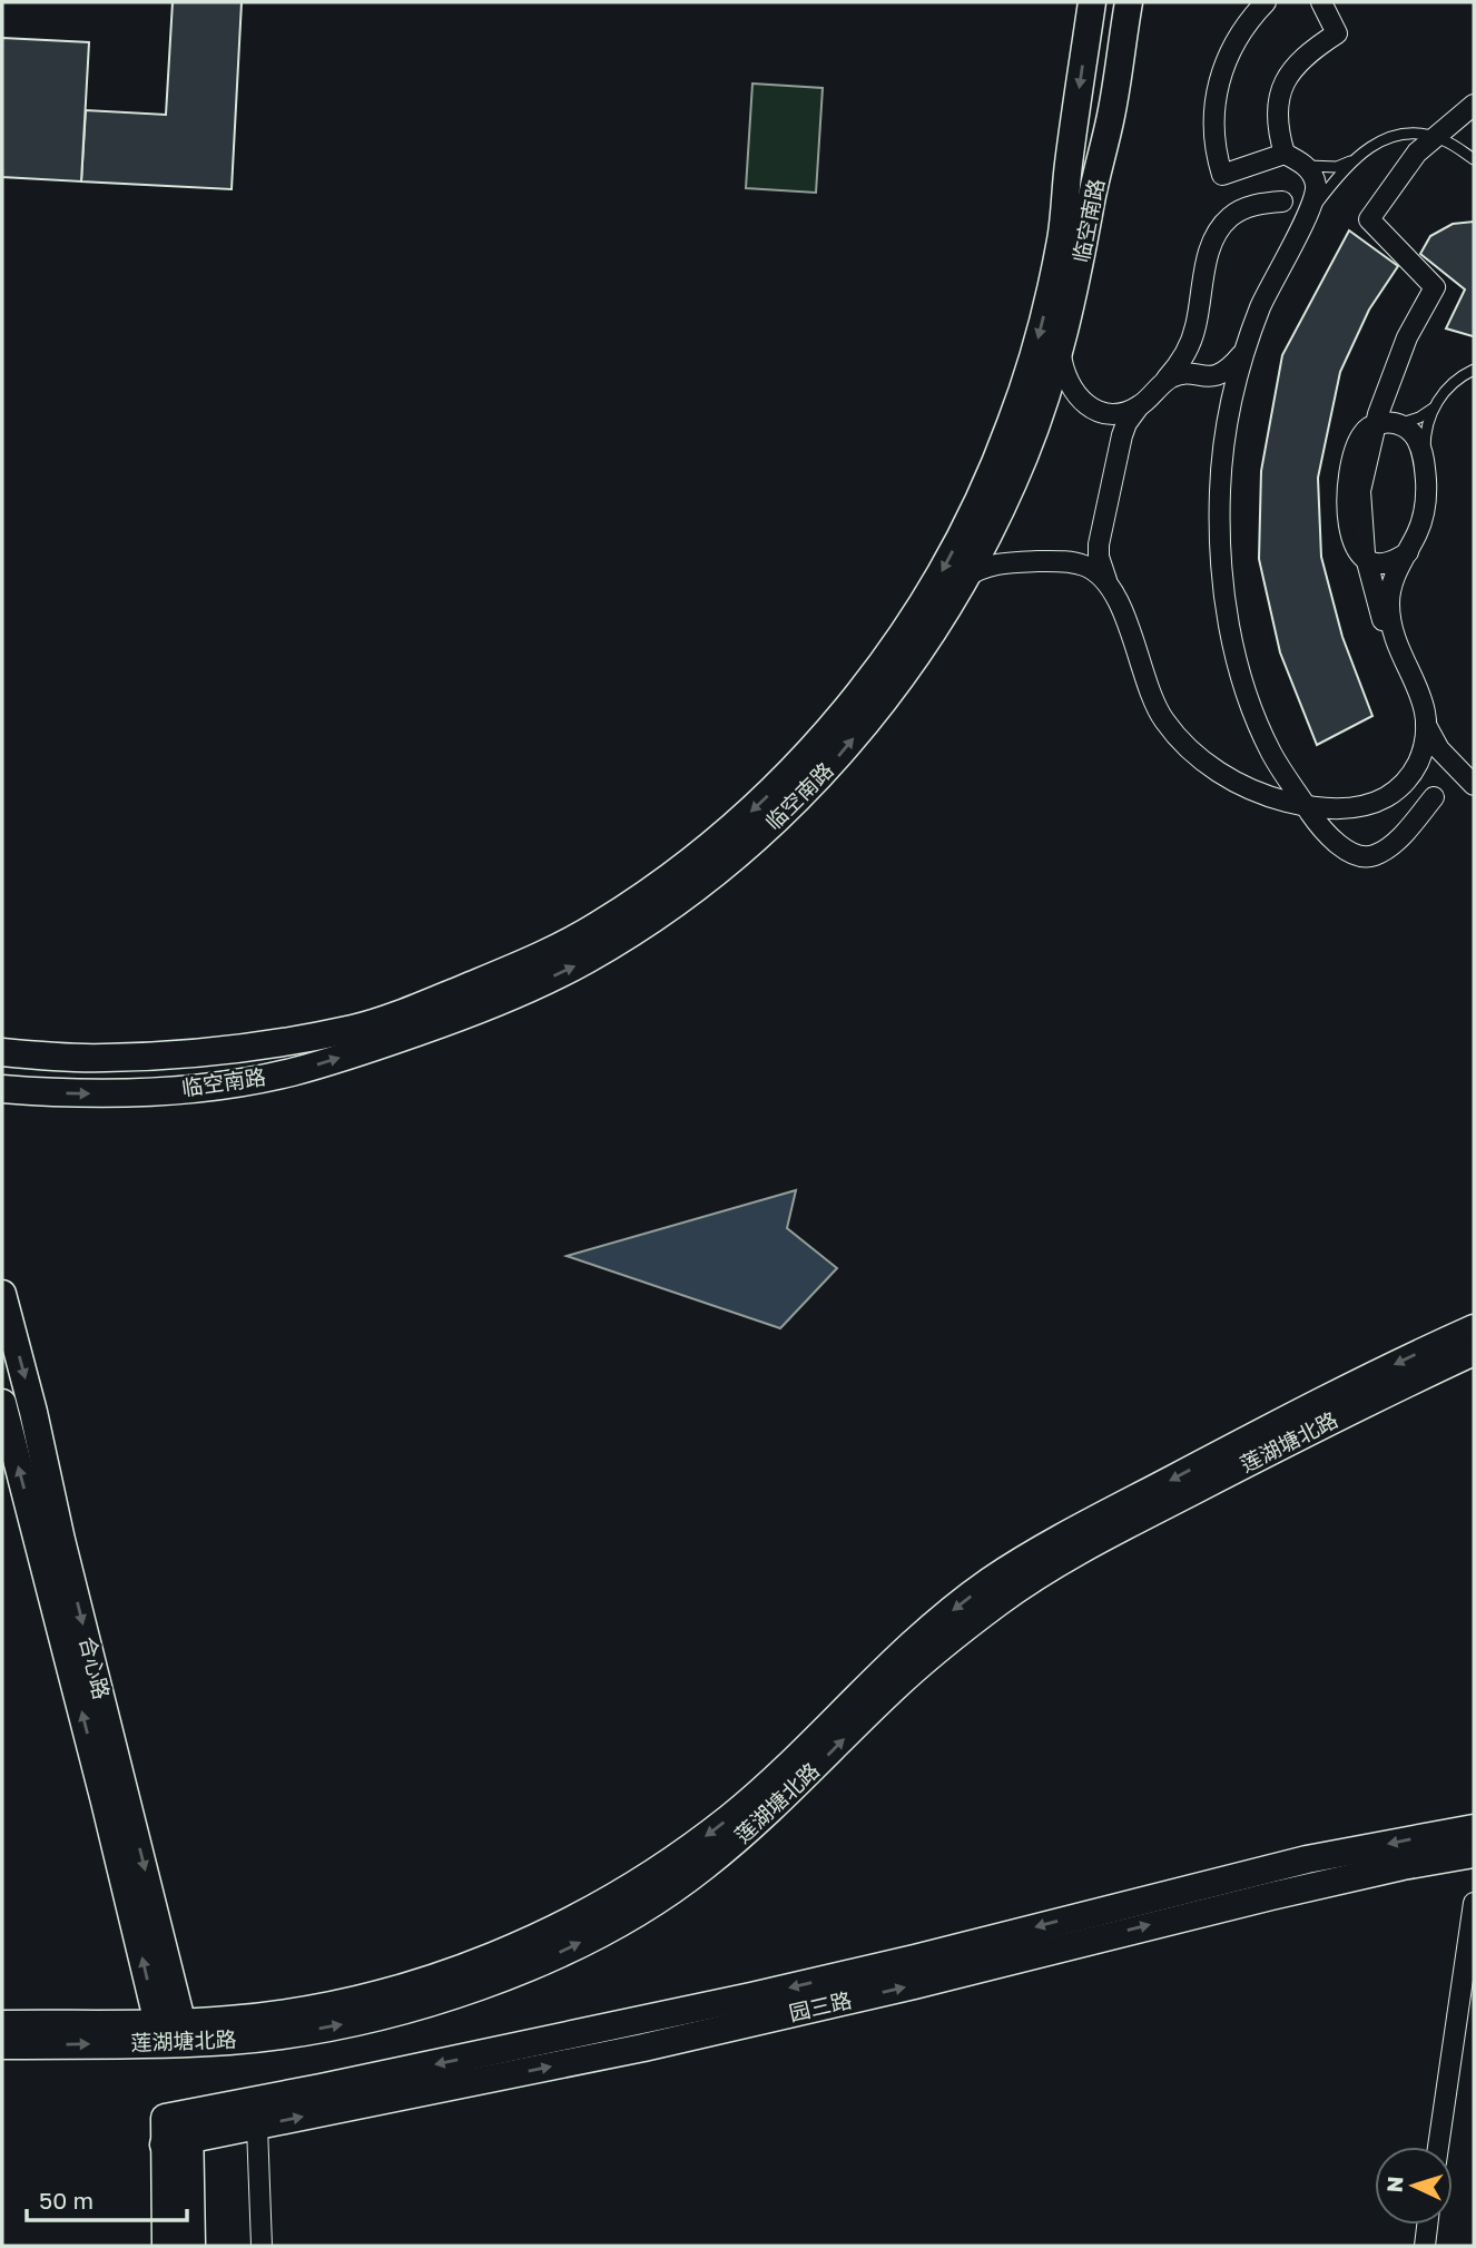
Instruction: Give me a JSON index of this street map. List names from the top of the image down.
{
  "streets": {
    "main road": [
      "临空南路",
      "莲湖塘北路",
      "合心路",
      "园三路"
    ]
  },
  "crossings": [
    ["莲湖塘北路", "合心路"]
  ],
  "scale_bar": "50 m",
  "north": "left"
}
